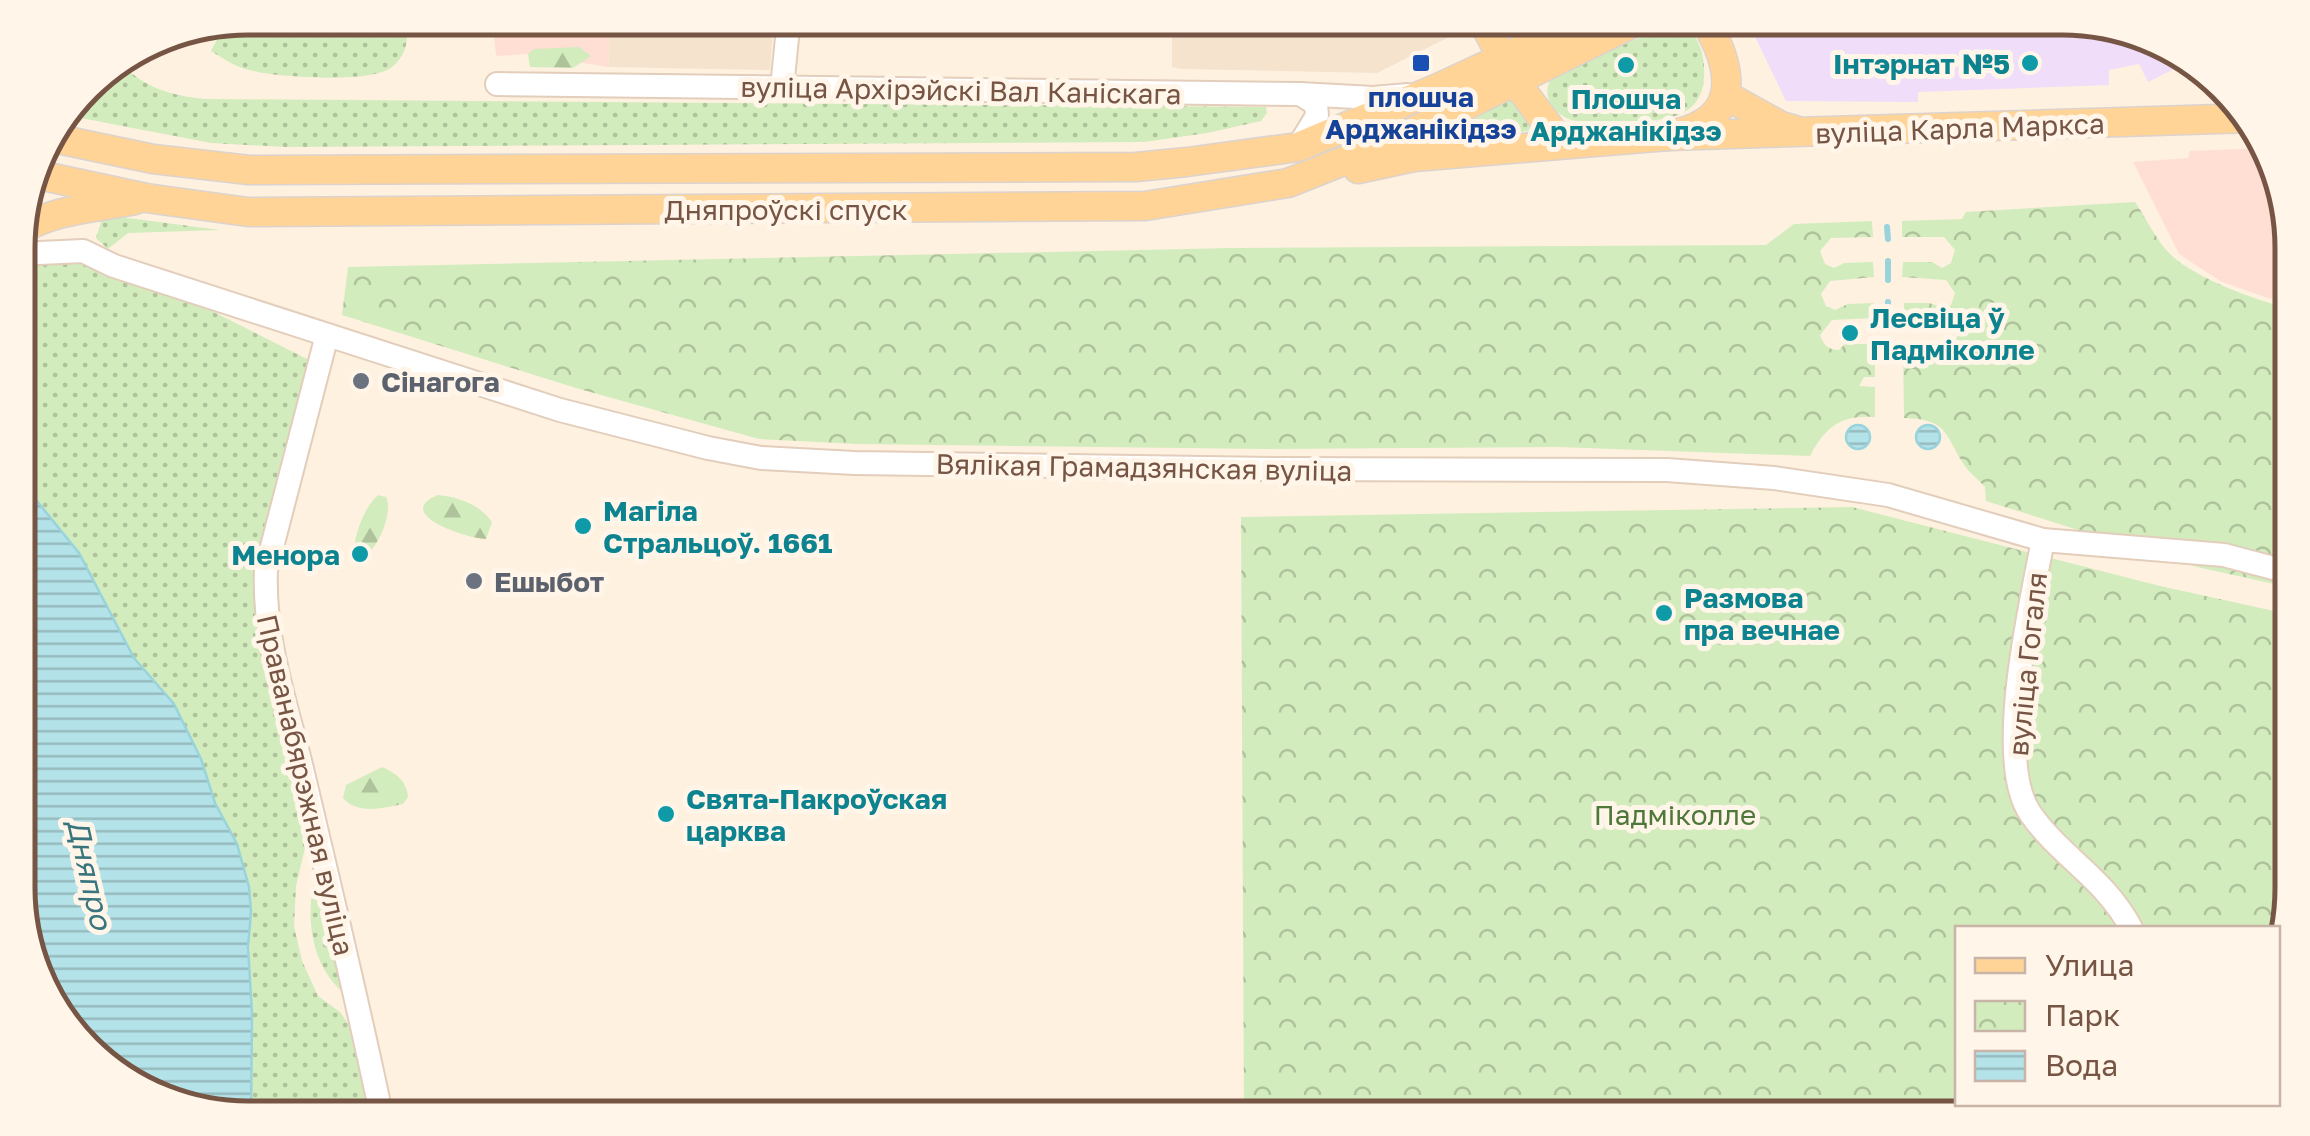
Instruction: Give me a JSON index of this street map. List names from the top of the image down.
{
  "streets": {
    "main road": ["вуліца Карла Маркса", "Дняпроўскі спуск"],
    "street": [
      "вуліца Архірэйскі Вал Каніскага",
      "Вялікая Грамадзянская вуліца",
      "вуліца Гогаля",
      "Праванабярэжная вуліца"
    ]
  },
  "crossings": [
    ["вуліца Архірэйскі Вал Каніскага", "Дняпроўскі спуск"],
    ["Вялікая Грамадзянская вуліца", "вуліца Гогаля"],
    ["Вялікая Грамадзянская вуліца", "Праванабярэжная вуліца"]
  ],
  "water": ["Дняпро"],
  "parks": ["Падміколле"],
  "places": {
    "transit": ["плошча Арджанікідзэ"],
    "other": [
      "Інтэрнат №5",
      "Плошча Арджанікідзэ",
      "Лесвіца ў Падміколле",
      "Сінагога",
      "Магіла Стральцоў. 1661",
      "Менора",
      "Ешыбот",
      "Размова пра вечнае",
      "Свята-Пакроўская царква"
    ]
  },
  "legend": ["Улица", "Парк", "Вода"]
}
